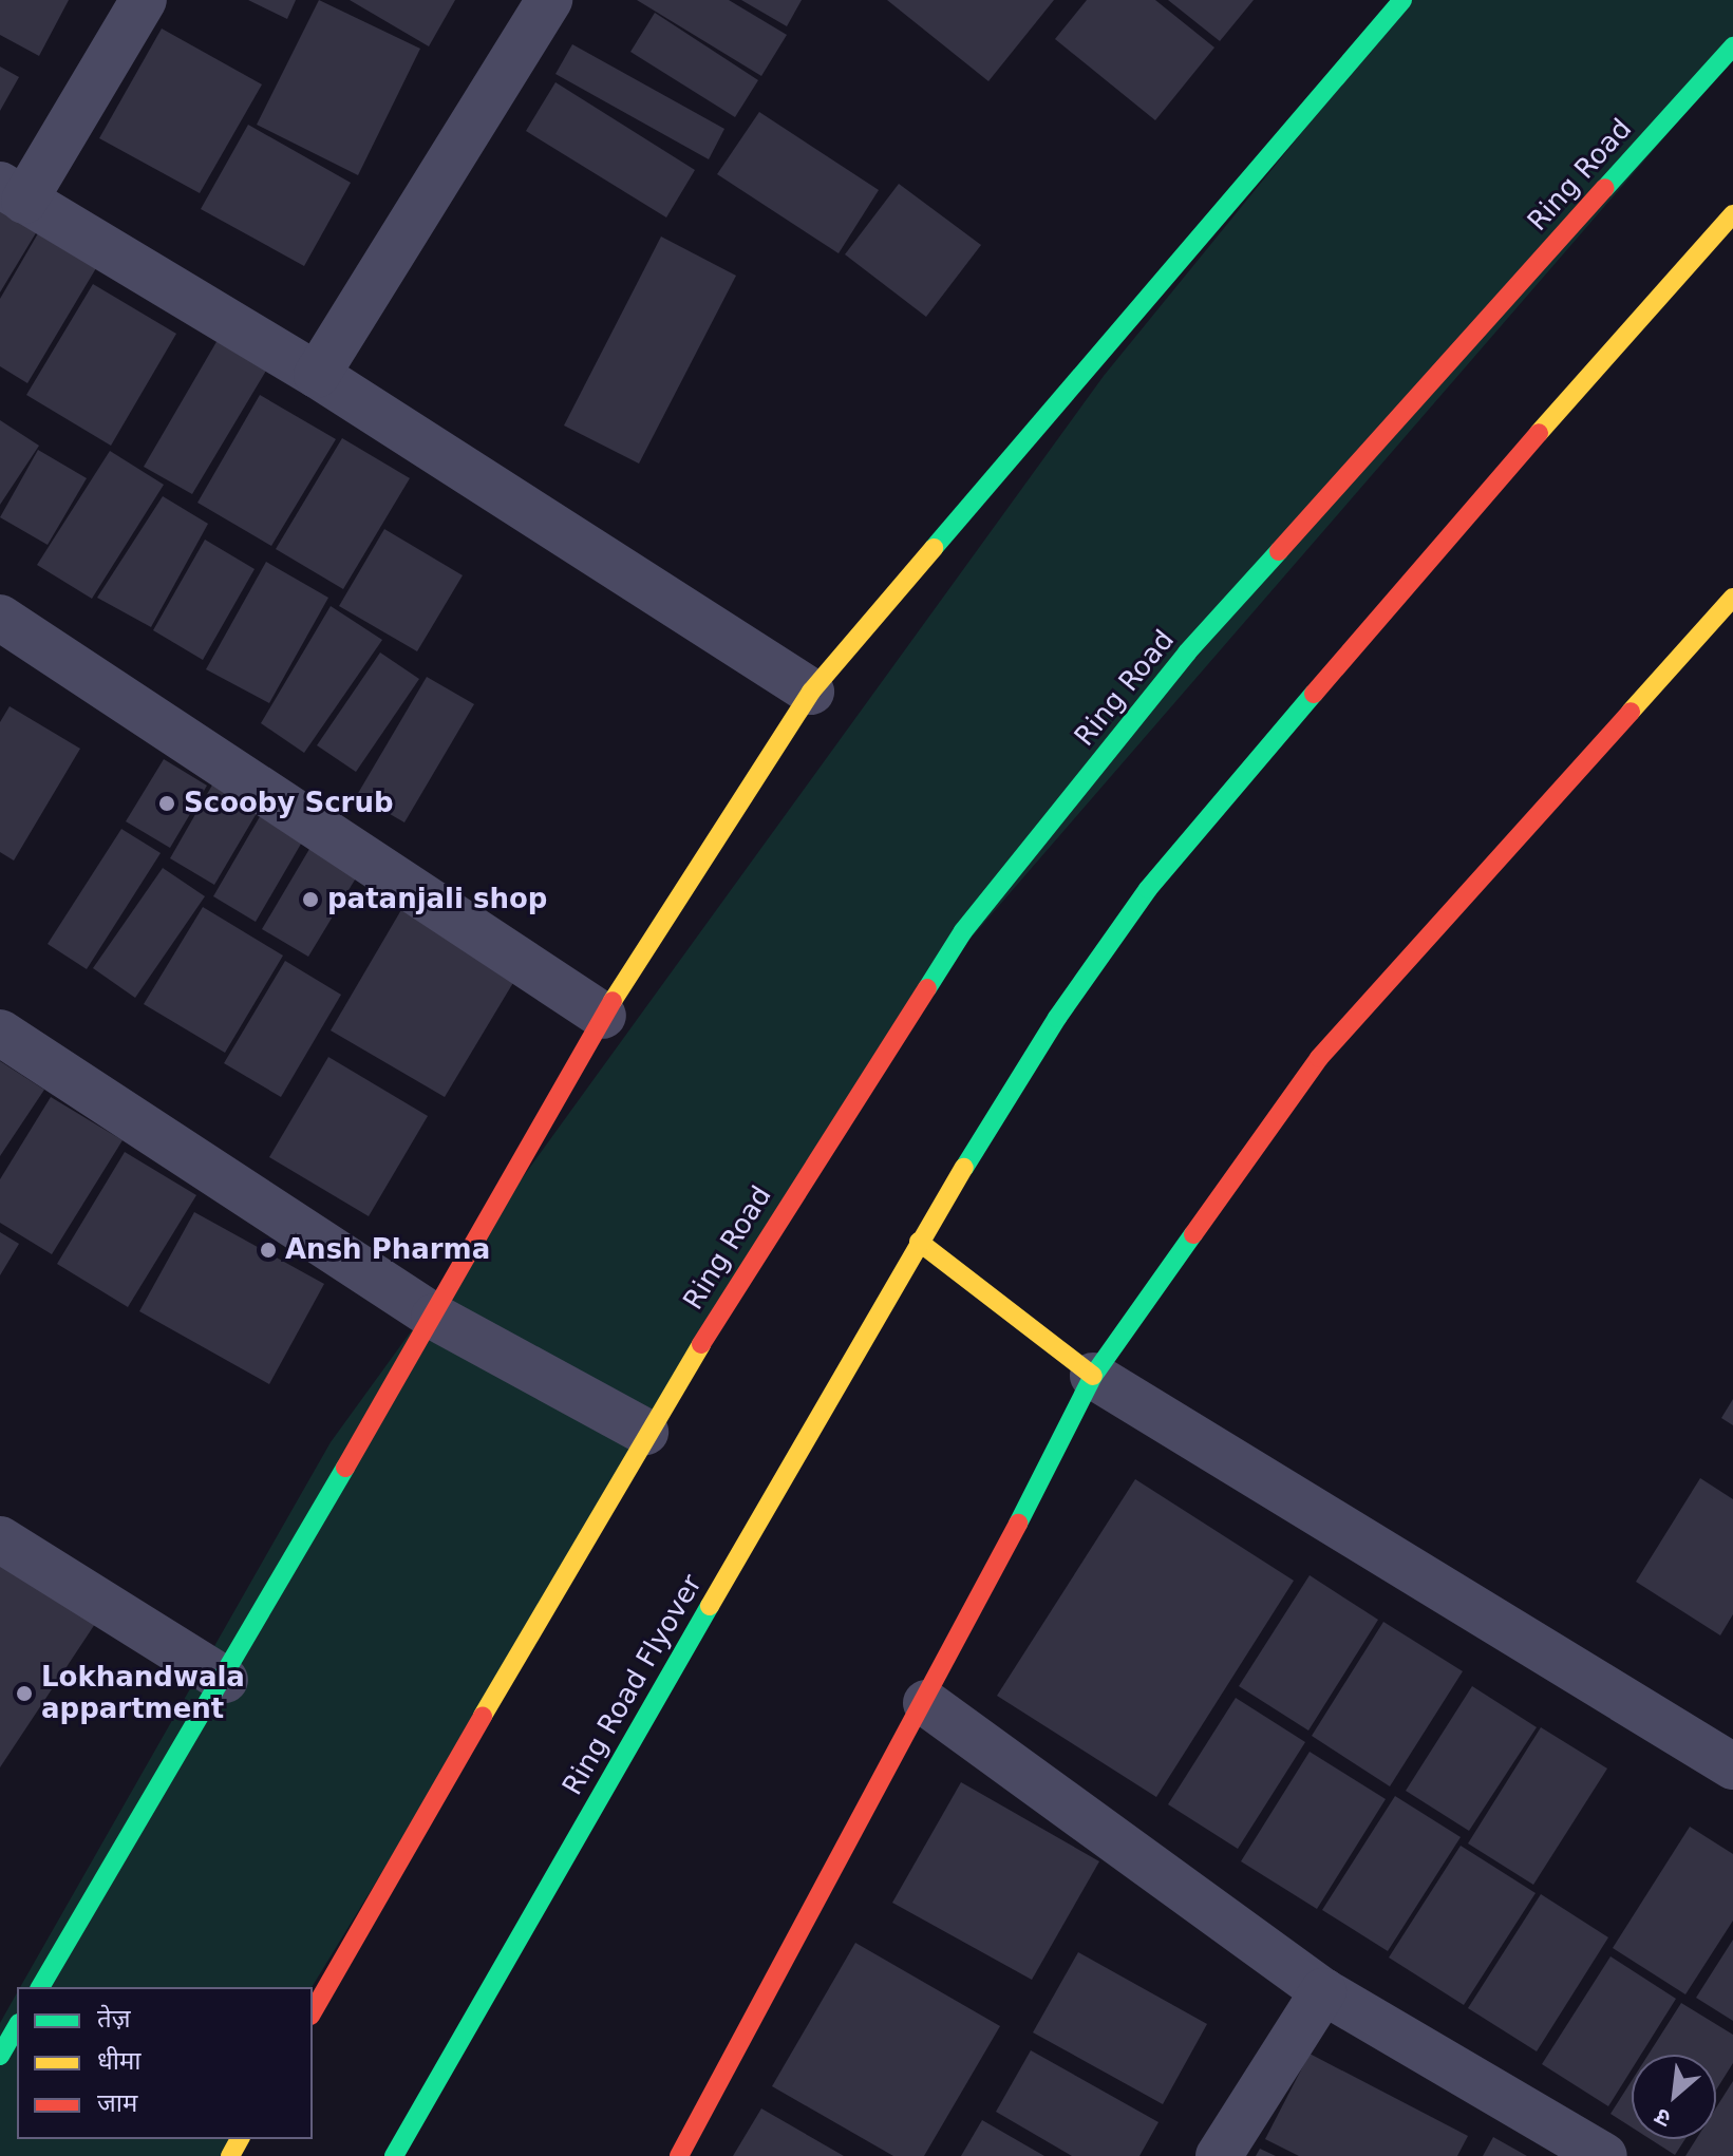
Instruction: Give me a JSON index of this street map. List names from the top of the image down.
{
  "streets": {
    "main road": ["Ring Road", "Ring Road Flyover"]
  },
  "places": [
    "Scooby Scrub",
    "patanjali shop",
    "Ansh Pharma",
    "Lokhandwala appartment"
  ],
  "legend": ["तेज़", "धीमा", "जाम"],
  "north": "bottom left"
}
